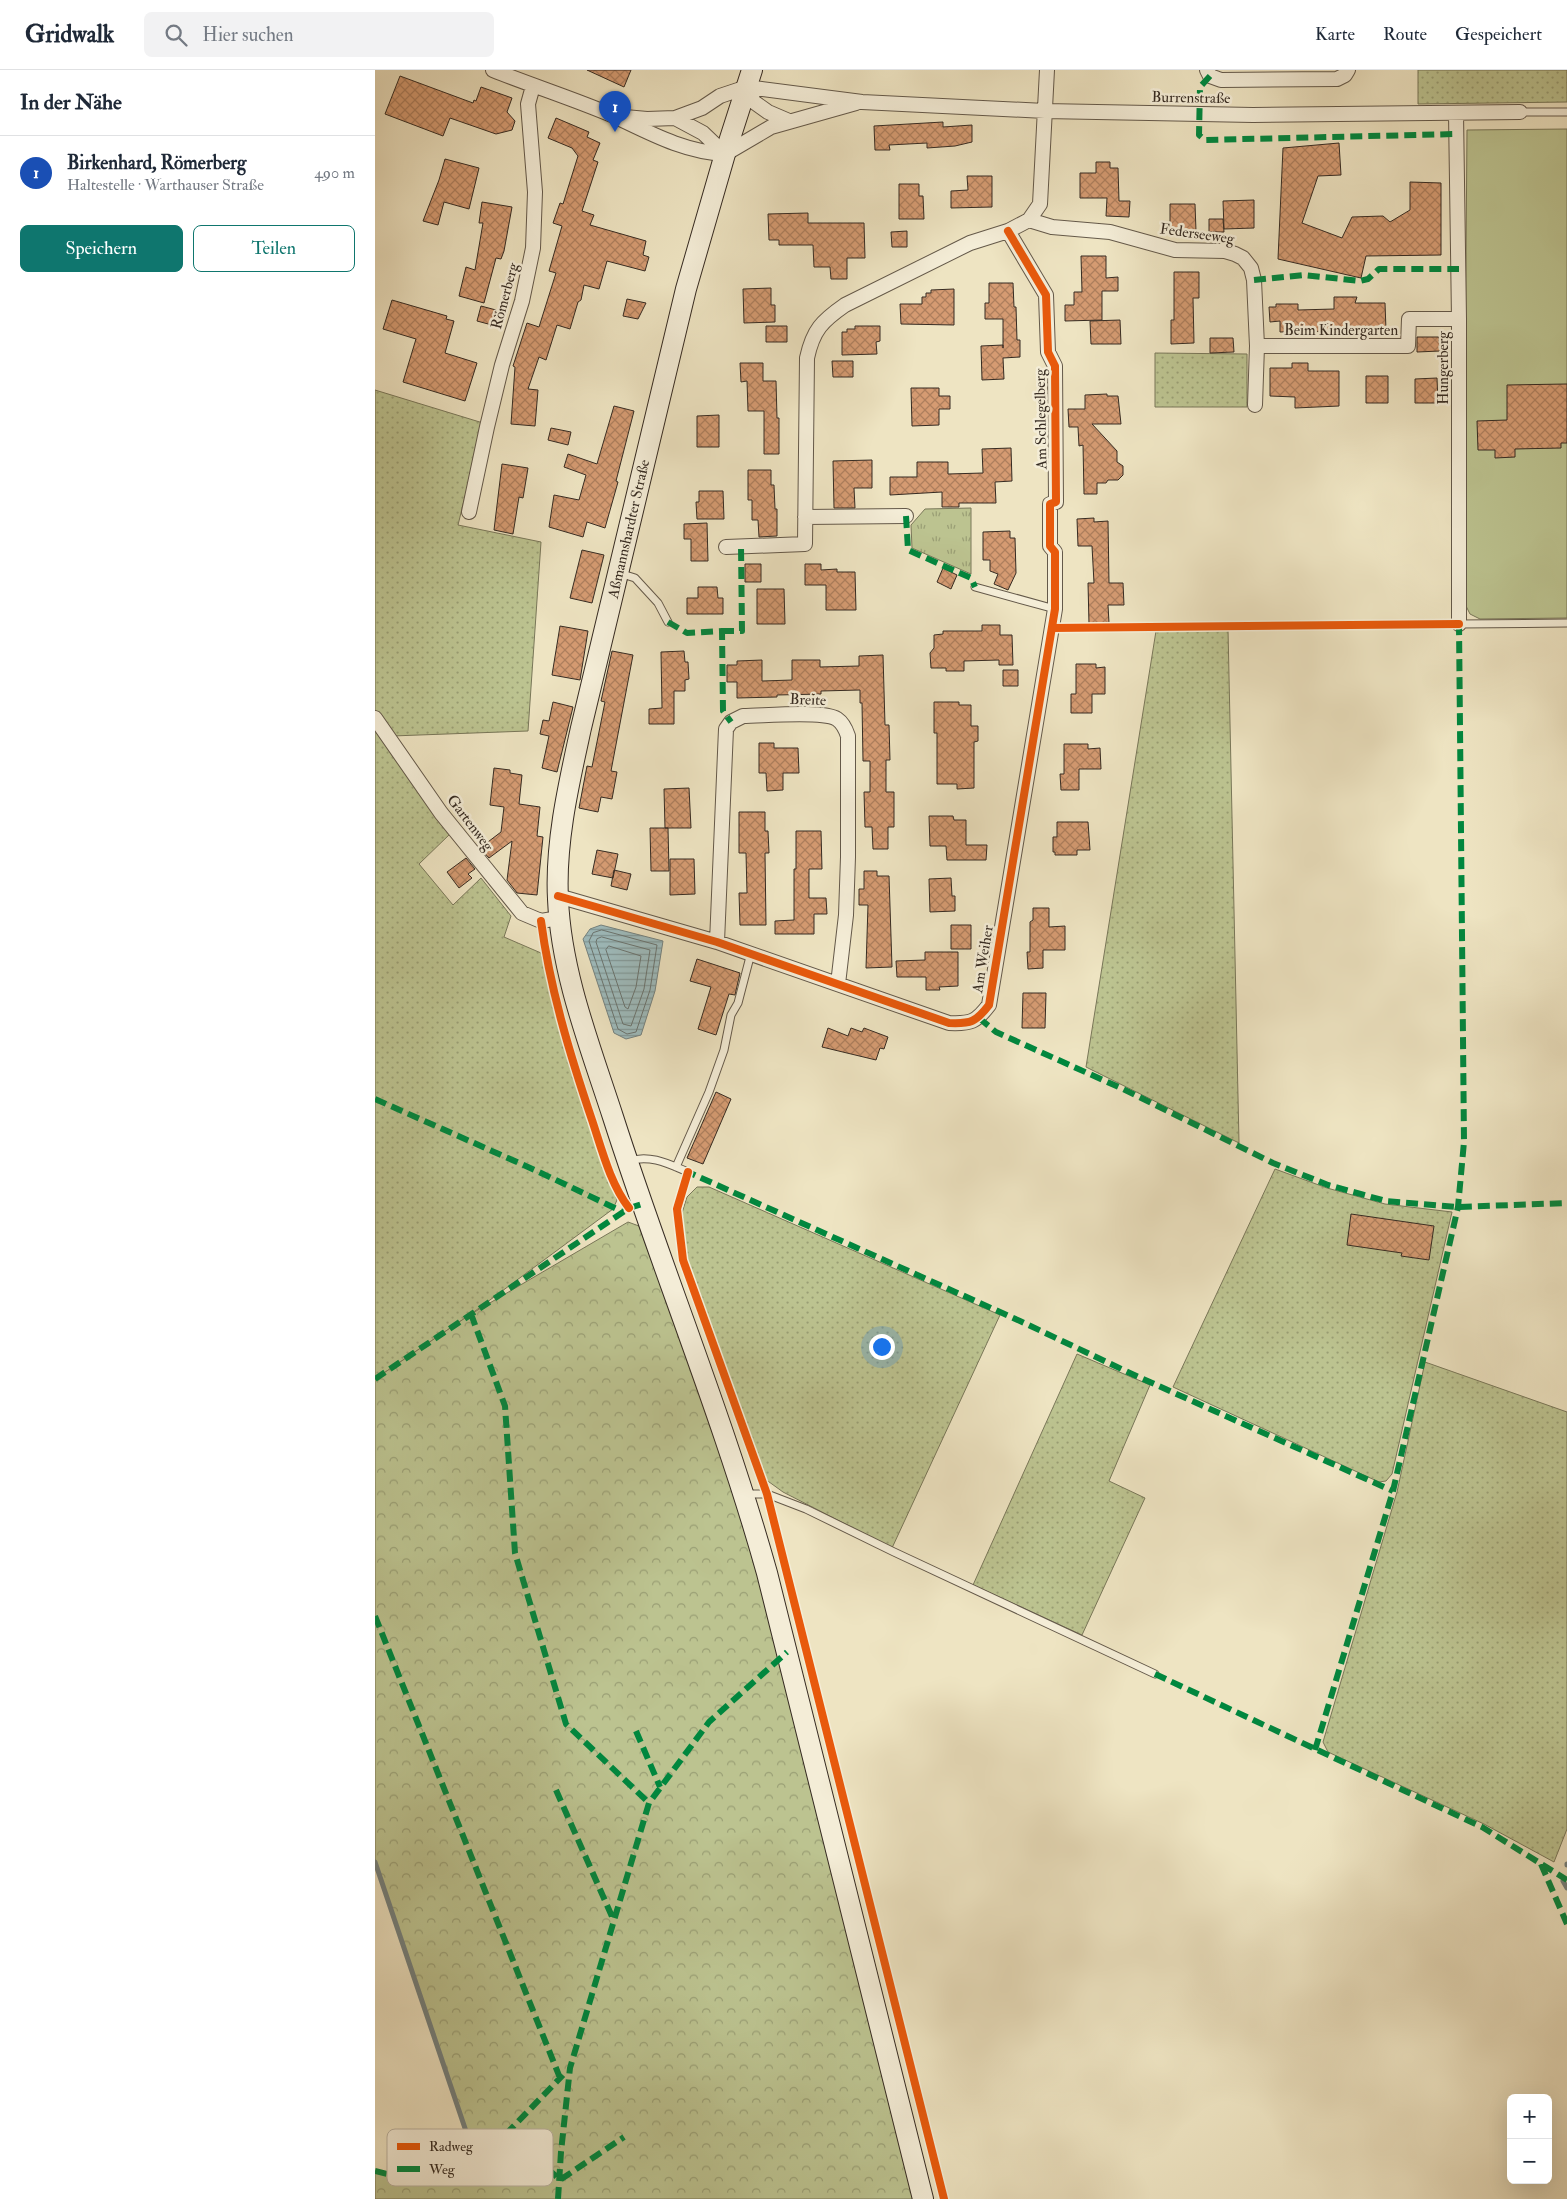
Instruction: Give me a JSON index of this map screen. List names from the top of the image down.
{
  "streets": {
    "main road": ["Aßmannshardter Straße"],
    "street": [
      "Burrenstraße",
      "Federseeweg",
      "Römerberg",
      "Beim Kindergarten",
      "Hungerberg",
      "Am Schlegelberg",
      "Breite",
      "Gartenweg",
      "Am Weiher"
    ]
  },
  "crossings": [
    ["Burrenstraße", "Hungerberg"],
    ["Burrenstraße", "Aßmannshardter Straße"],
    ["Federseeweg", "Beim Kindergarten"],
    ["Beim Kindergarten", "Hungerberg"],
    ["Am Schlegelberg", "Am Weiher"],
    ["Aßmannshardter Straße", "Gartenweg"],
    ["Aßmannshardter Straße", "Am Weiher"],
    ["Breite", "Am Weiher"]
  ],
  "legend": ["Radweg", "Weg"],
  "page": {
    "header": "Gridwalk",
    "search": "Hier suchen",
    "nav": ["Karte", "Route", "Gespeichert"],
    "heading": "In der Nähe",
    "pins": "1",
    "list": [
      {
        "mark": "1",
        "name": "Birkenhard, Römerberg",
        "note": "Haltestelle · Warthauser Straße",
        "value": "490 m"
      }
    ],
    "buttons": ["Speichern", "Teilen"],
    "map_buttons": ["+", "−"]
  }
}
